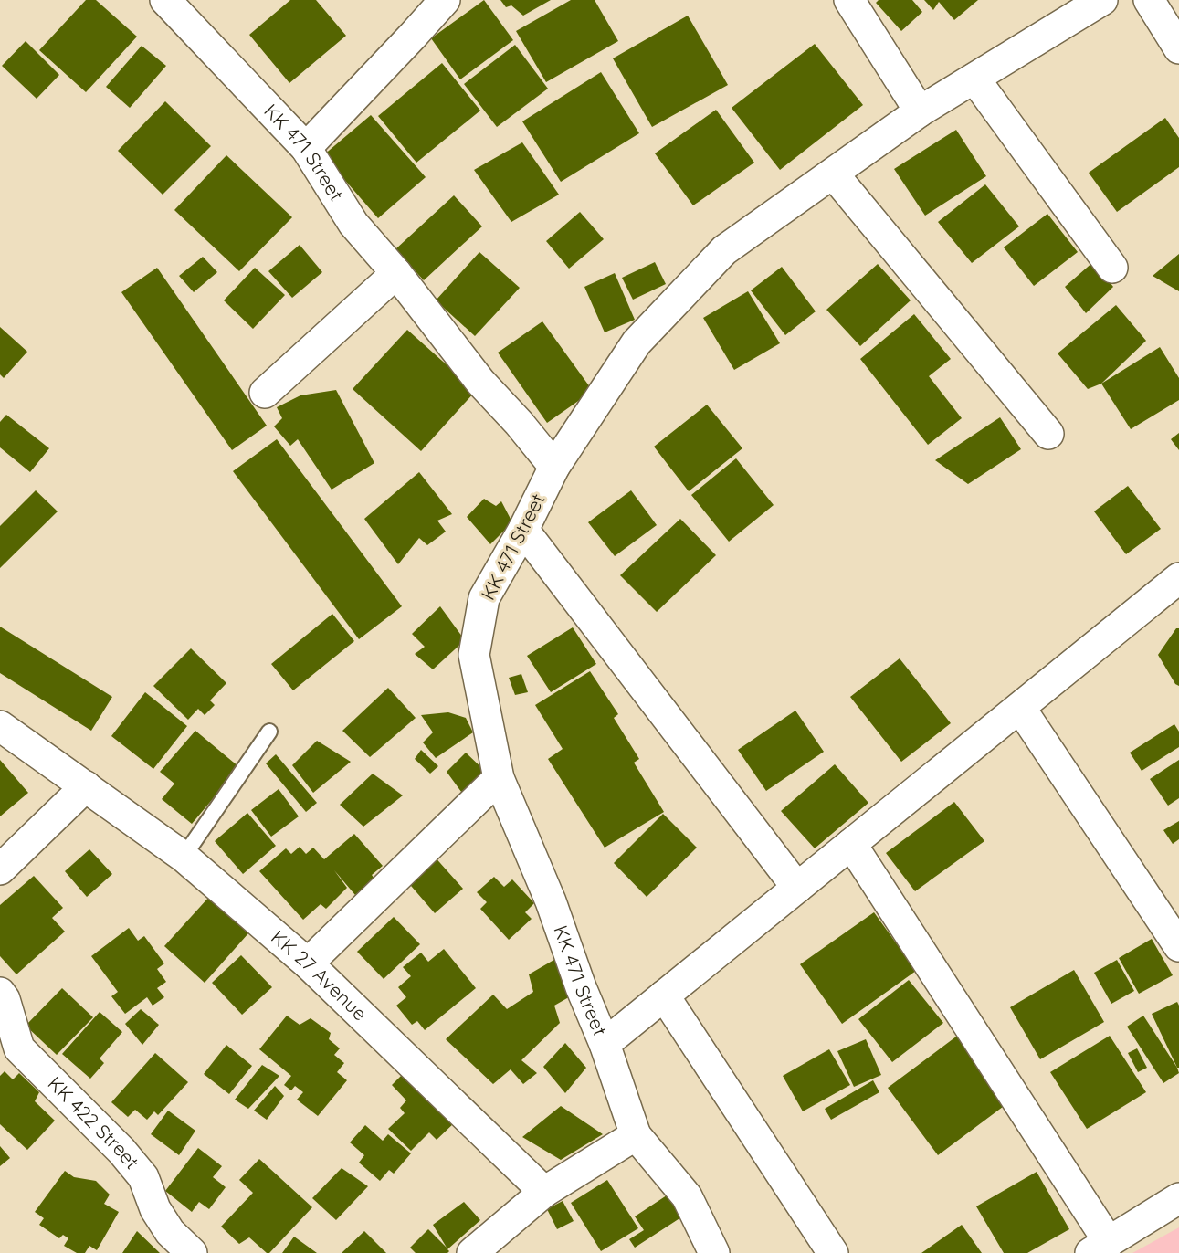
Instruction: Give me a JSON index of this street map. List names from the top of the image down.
{
  "streets": {
    "street": ["KK 471 Street", "KK 27 Avenue", "KK 422 Street"]
  }
}
